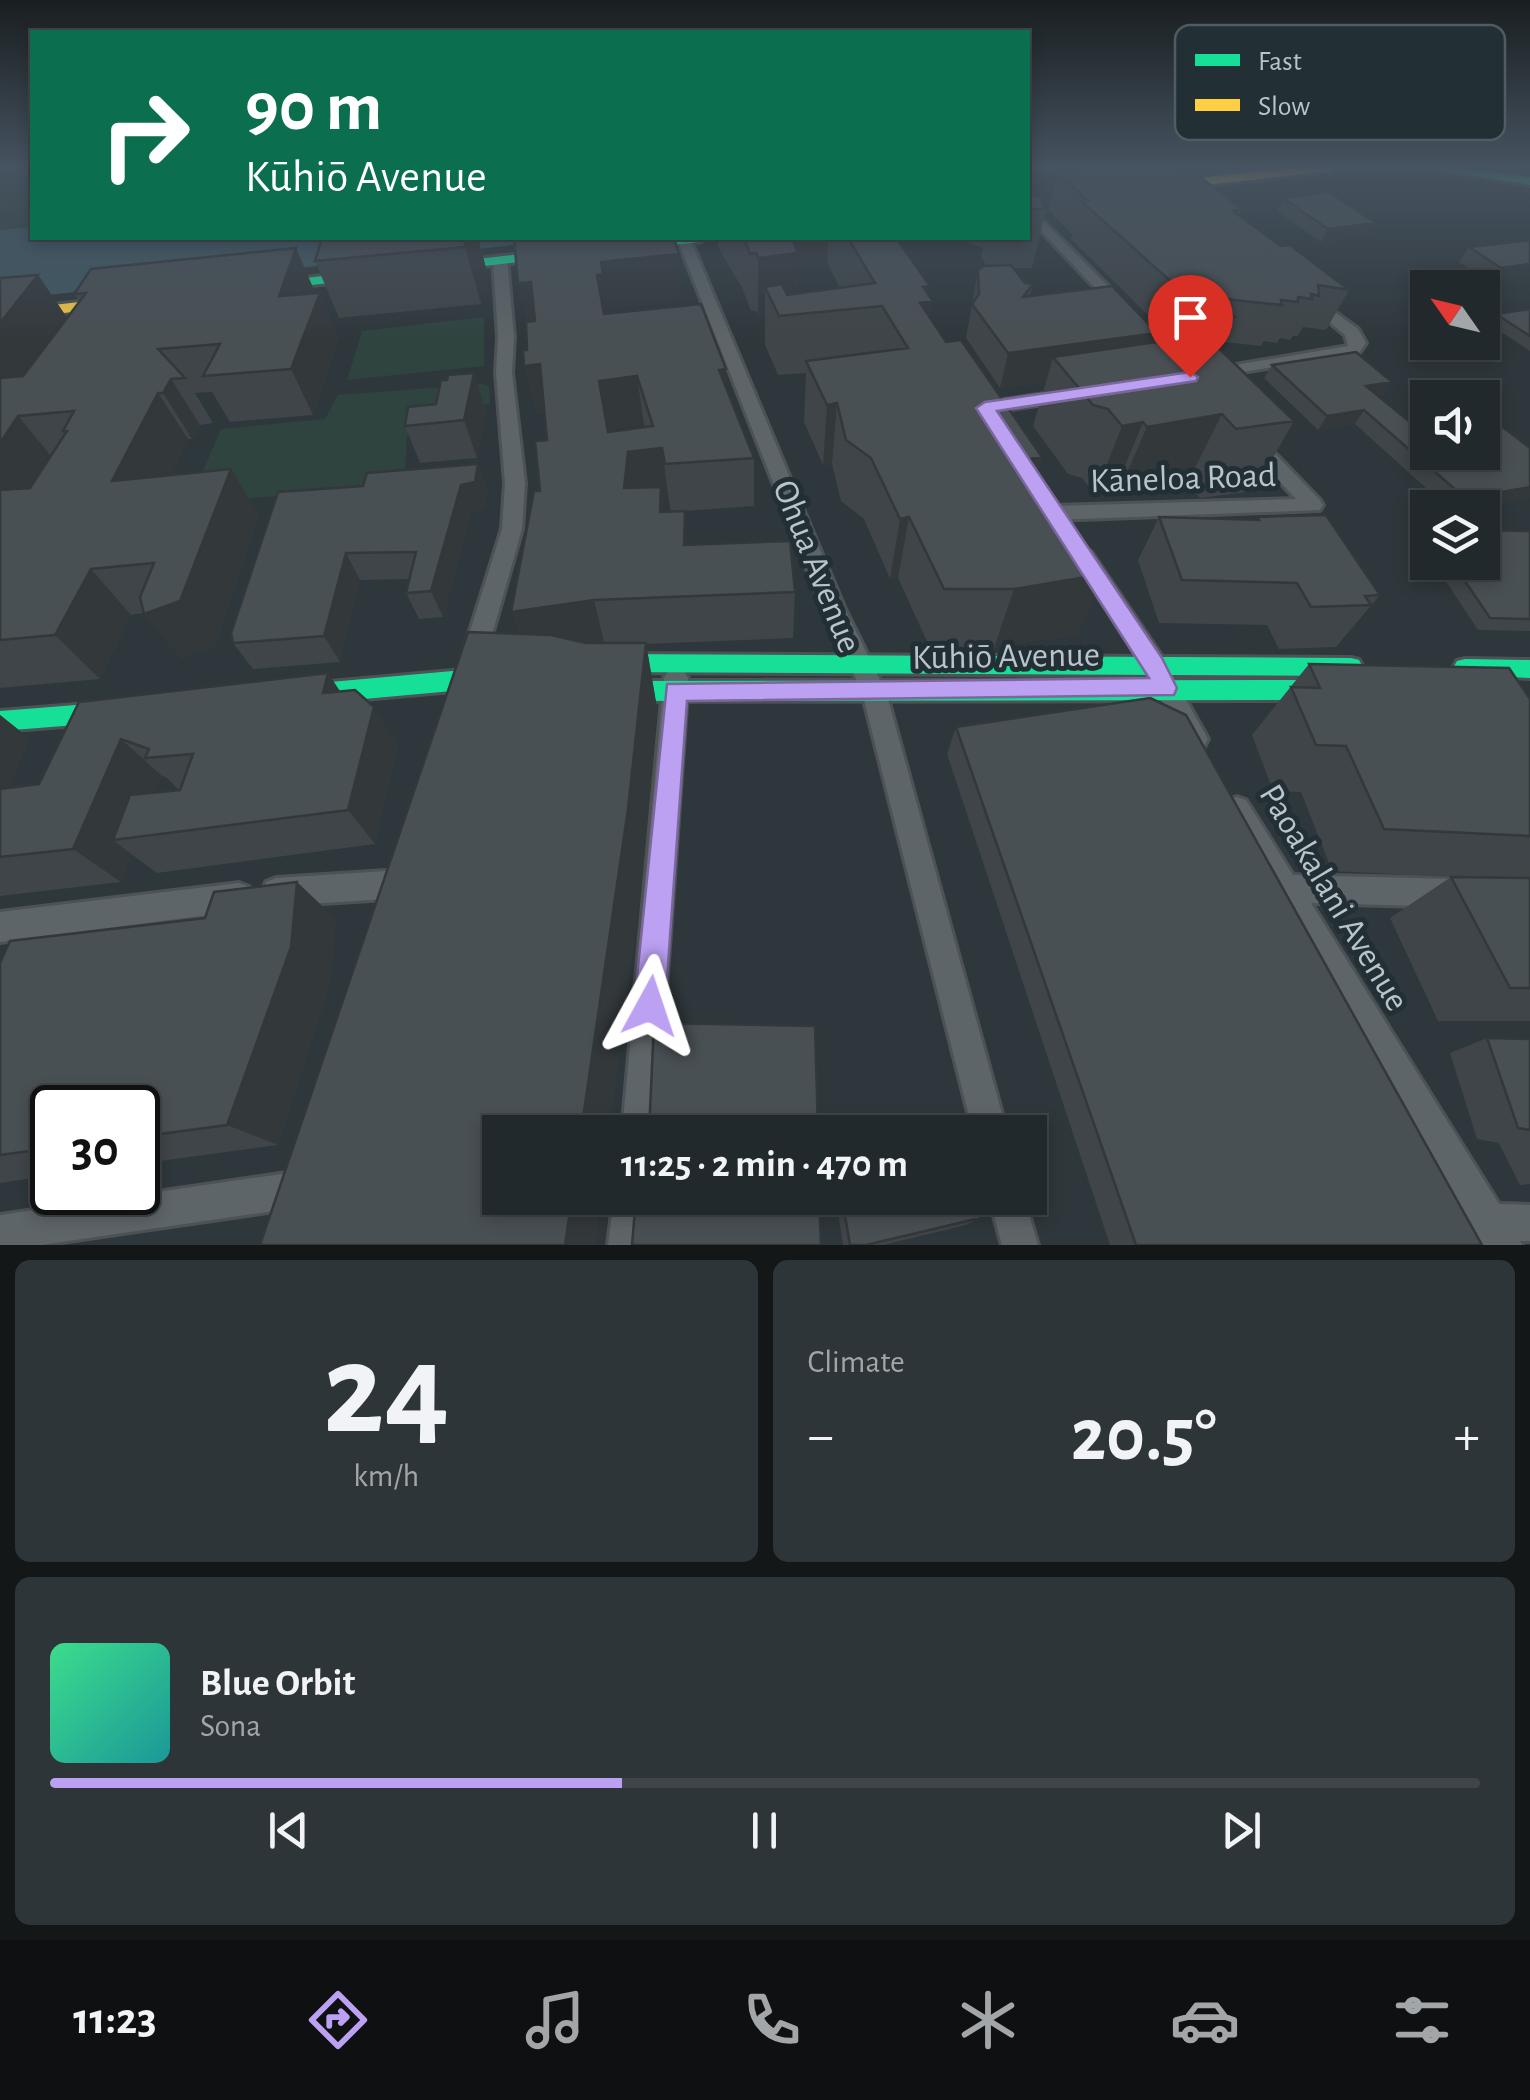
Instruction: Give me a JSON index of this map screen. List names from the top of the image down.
{
  "streets": {
    "street": [
      "Kāneloa Road",
      "Ohua Avenue",
      "Kūhiō Avenue",
      "Paoakalani Avenue"
    ]
  },
  "crossings": [
    ["Kāneloa Road", "Paoakalani Avenue"],
    ["Ohua Avenue", "Kūhiō Avenue"],
    ["Kūhiō Avenue", "Paoakalani Avenue"]
  ],
  "legend": ["Fast", "Slow"],
  "north": "top left",
  "page": {
    "turn": ["90 m", "Kūhiō Avenue"],
    "limit": "30",
    "trip": "11:25 · 2 min · 470 m",
    "tile": [
      ["24", "km/h"],
      "Climate"
    ],
    "heat": ["−", "20.5°", "+"],
    "song": ["Blue Orbit", "Sona"],
    "tabs": "11:23"
  }
}
